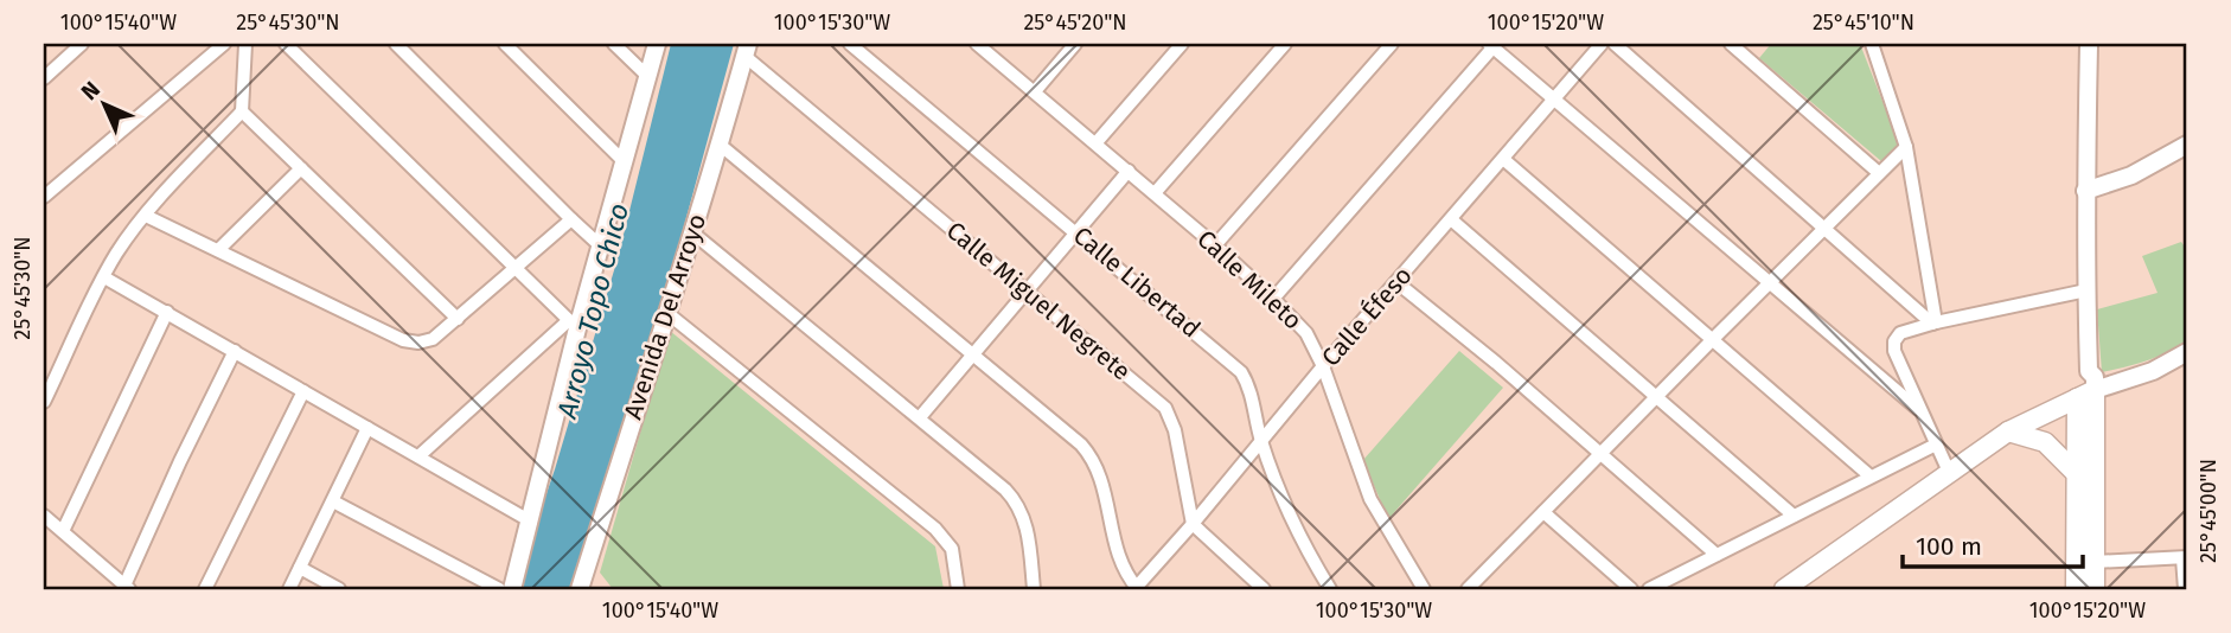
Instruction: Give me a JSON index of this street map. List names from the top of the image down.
{
  "streets": {
    "street": [
      "Calle Mileto",
      "Calle Libertad",
      "Calle Miguel Negrete",
      "Avenida Del Arroyo",
      "Calle Éfeso"
    ]
  },
  "crossings": [
    ["Calle Mileto", "Calle Éfeso"],
    ["Calle Libertad", "Calle Éfeso"],
    ["Calle Miguel Negrete", "Avenida Del Arroyo"],
    ["Calle Miguel Negrete", "Calle Éfeso"]
  ],
  "water": ["Arroyo Topo Chico"],
  "scale_bar": "100 m",
  "north": "top left",
  "coordinates": [
    "100°15'40\"W",
    "25°45'30\"N",
    "100°15'30\"W",
    "25°45'20\"N",
    "100°15'20\"W",
    "25°45'10\"N",
    "25°45'00\"N"
  ]
}
